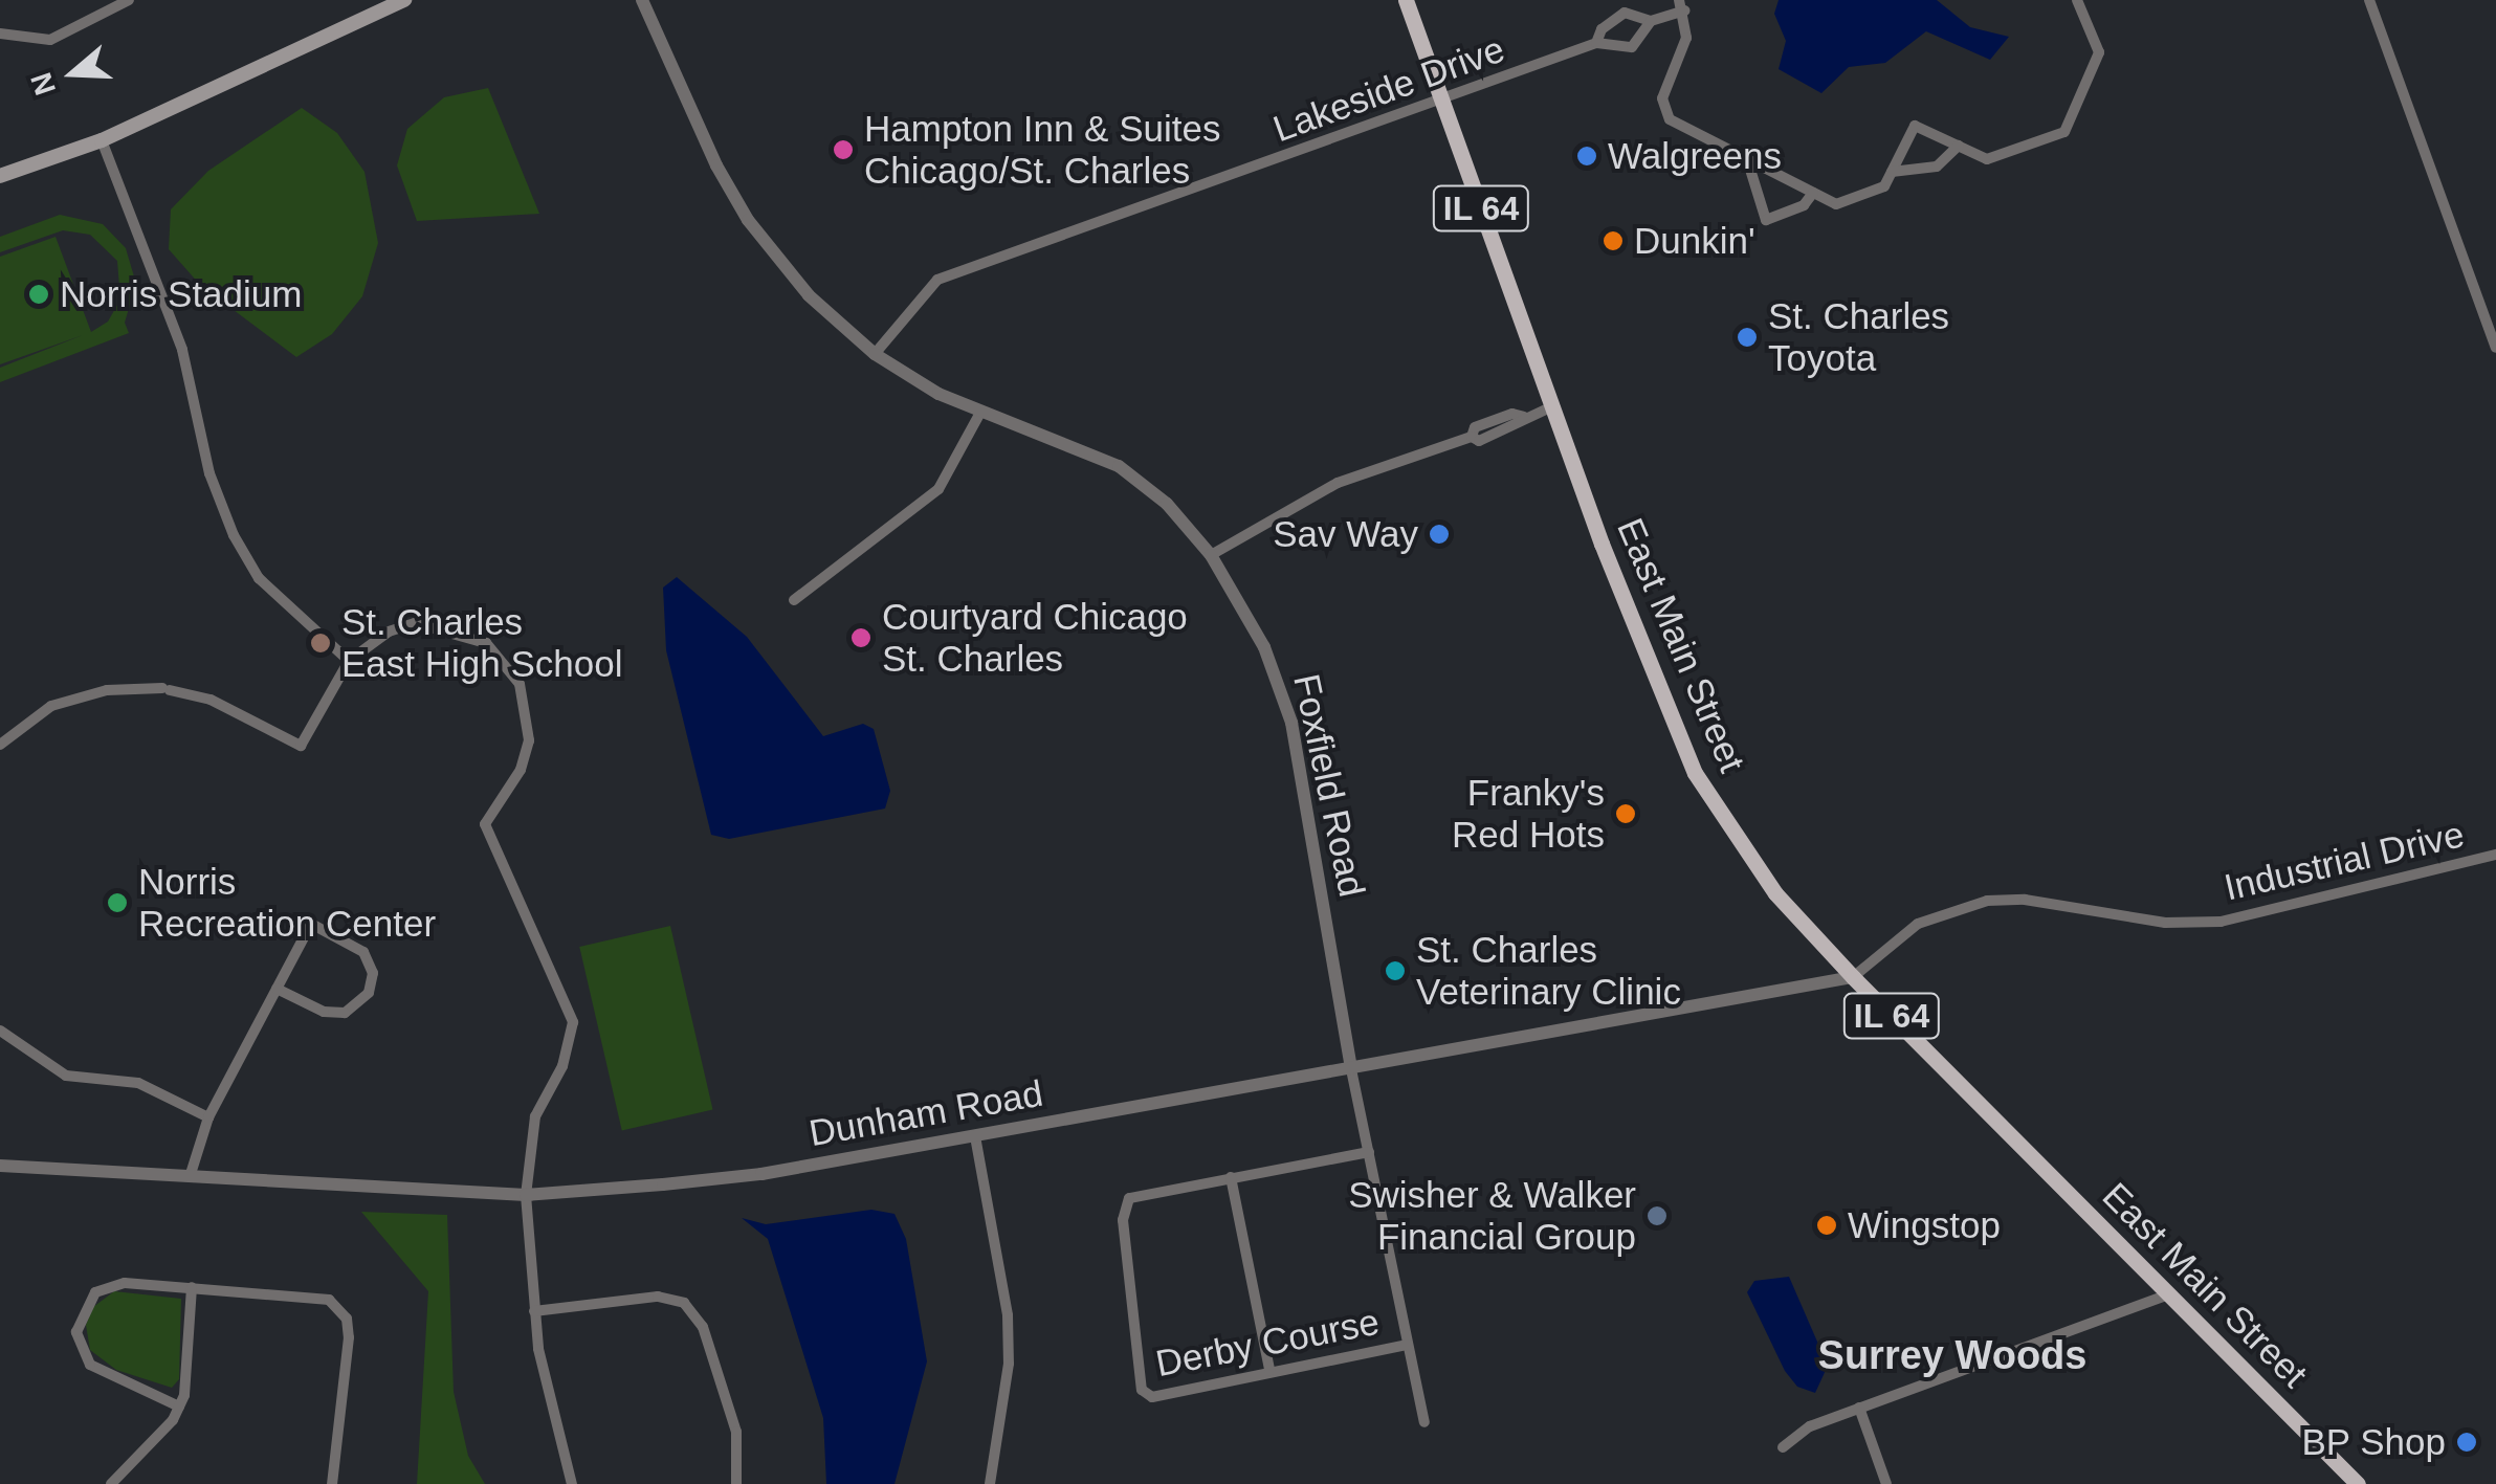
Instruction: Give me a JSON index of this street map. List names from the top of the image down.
{
  "streets": {
    "main road": ["IL 64", "East Main Street"],
    "street": [
      "Lakeside Drive",
      "Foxfield Road",
      "Industrial Drive",
      "Dunham Road",
      "Derby Course"
    ]
  },
  "crossings": [
    ["Lakeside Drive", "East Main Street"],
    ["Lakeside Drive", "Foxfield Road"],
    ["East Main Street", "Industrial Drive"],
    ["East Main Street", "Dunham Road"],
    ["Foxfield Road", "Dunham Road"],
    ["Foxfield Road", "Derby Course"],
    ["Industrial Drive", "Dunham Road"]
  ],
  "districts": ["Surrey Woods"],
  "places": [
    "Hampton Inn & Suites Chicago/St. Charles",
    "Walgreens",
    "Dunkin'",
    "Norris Stadium",
    "St. Charles Toyota",
    "Sav Way",
    "Courtyard Chicago St. Charles",
    "St. Charles East High School",
    "Franky's Red Hots",
    "Norris Recreation Center",
    "St. Charles Veterinary Clinic",
    "Swisher & Walker Financial Group",
    "Wingstop",
    "BP Shop"
  ],
  "north": "left"
}
